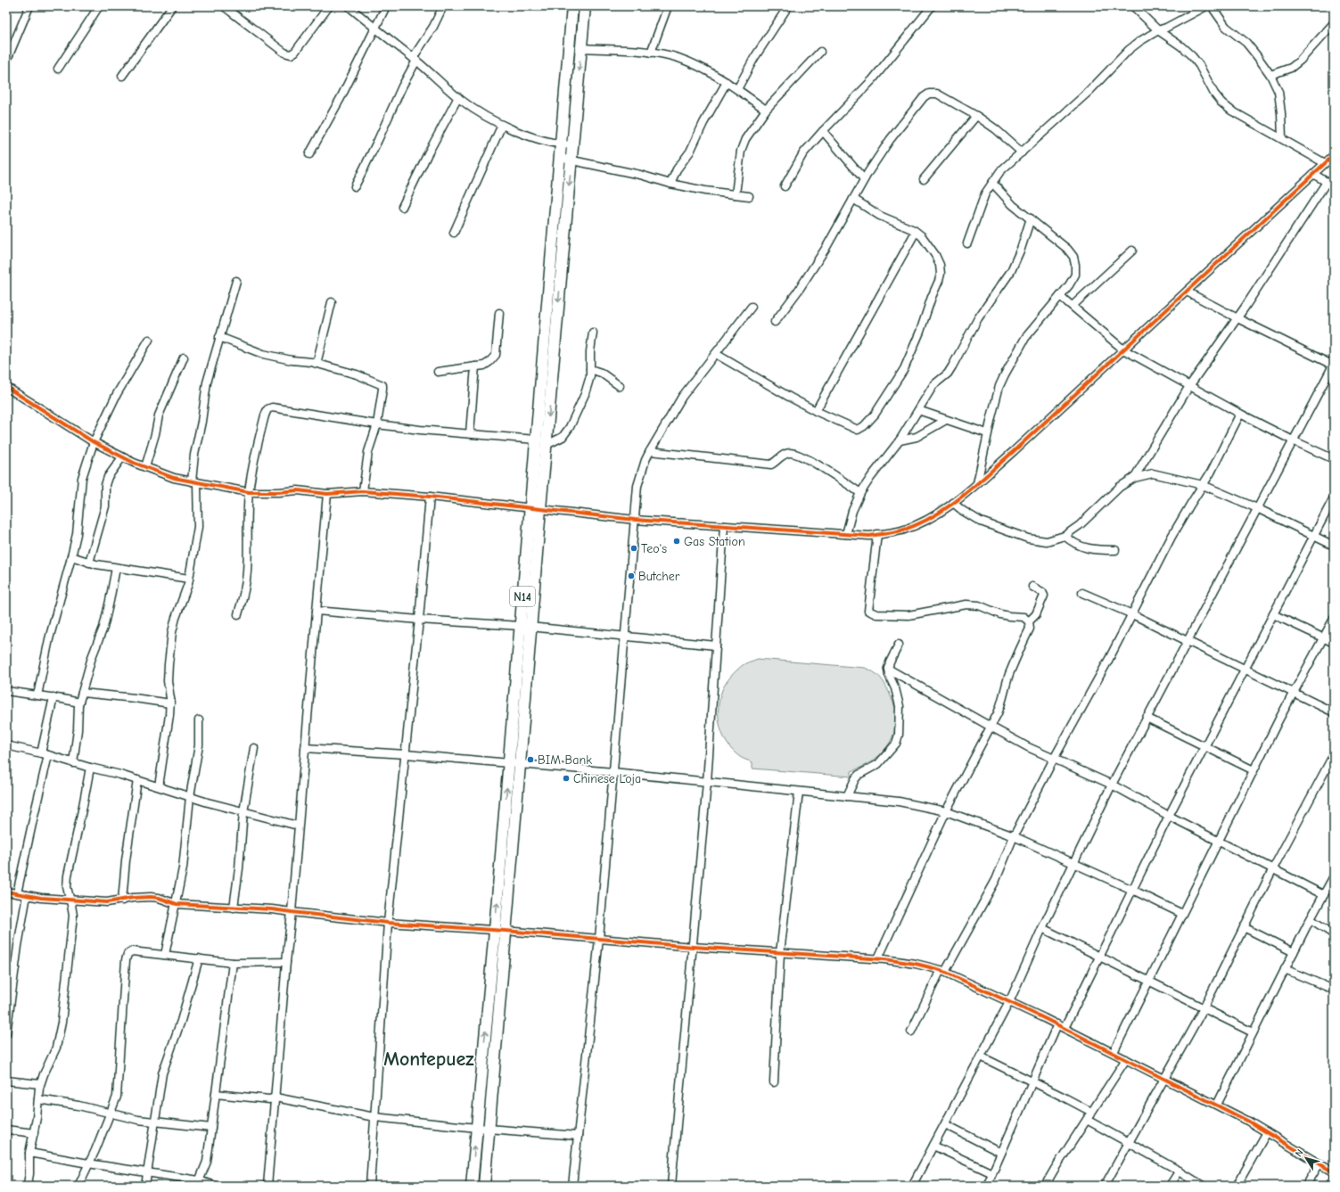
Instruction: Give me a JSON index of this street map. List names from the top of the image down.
{
  "streets": {
    "main road": ["N14"]
  },
  "districts": ["Montepuez"],
  "places": [
    "Gas Station",
    "Teo's",
    "Butcher",
    "BIM Bank",
    "Chinese Loja"
  ],
  "north": "top left"
}
